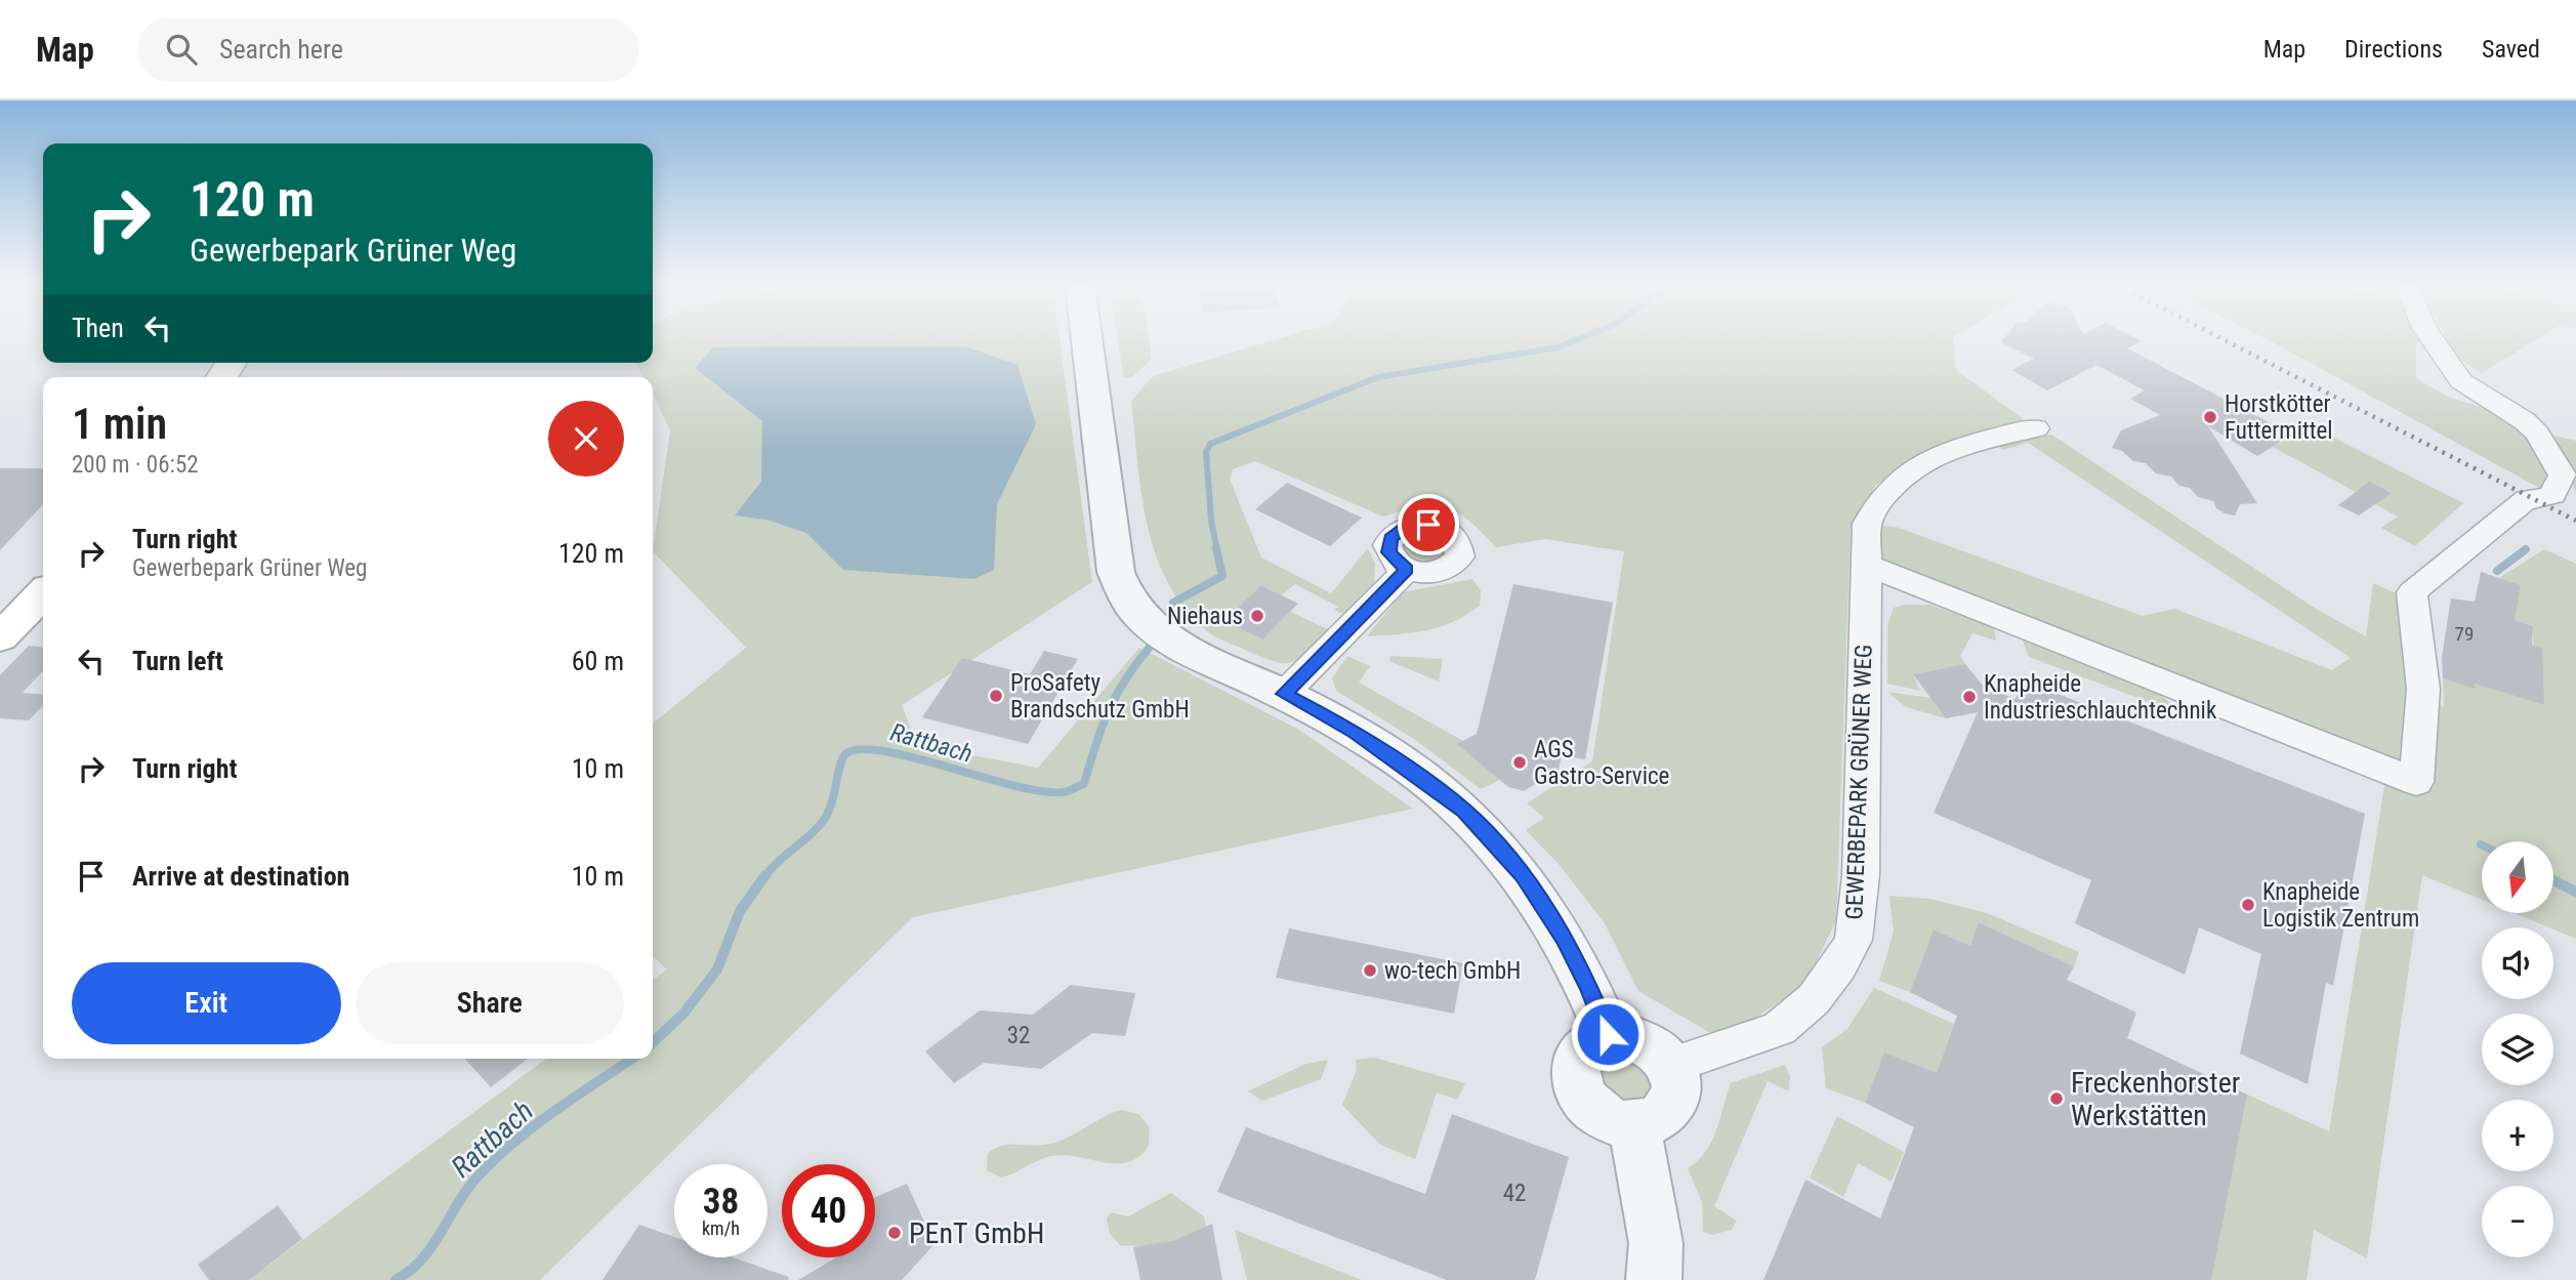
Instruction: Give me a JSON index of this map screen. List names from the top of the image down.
{
  "streets": {
    "street": ["GEWERBEPARK GRÜNER WEG"]
  },
  "water": ["Rattbach"],
  "places": [
    "Horstkötter Futtermittel",
    "Niehaus",
    "ProSafety Brandschutz GmbH",
    "Knapheide Industrieschlauchtechnik",
    "AGS Gastro-Service",
    "Knapheide Logistik Zentrum",
    "wo-tech GmbH",
    "Freckenhorster Werkstätten",
    "PEnT GmbH"
  ],
  "house_numbers": ["79", "32", "42"],
  "north": "bottom",
  "page": {
    "header": "Map",
    "search": "Search here",
    "nav": ["Map", "Directions", "Saved"],
    "turn": ["120 m", "Gewerbepark Grüner Weg"],
    "then": "Then",
    "heading": ["1 min", "200 m · 06:52"],
    "list": [
      {
        "name": "Turn right",
        "note": "Gewerbepark Grüner Weg",
        "value": "120 m"
      },
      {
        "name": "Turn left",
        "value": "60 m"
      },
      {
        "name": "Turn right",
        "value": "10 m"
      },
      {
        "name": "Arrive at destination",
        "value": "10 m"
      }
    ],
    "map_buttons": ["+", "−"],
    "buttons": ["Exit", "Share"],
    "speed": "38 km/h",
    "limit": "40"
  }
}
